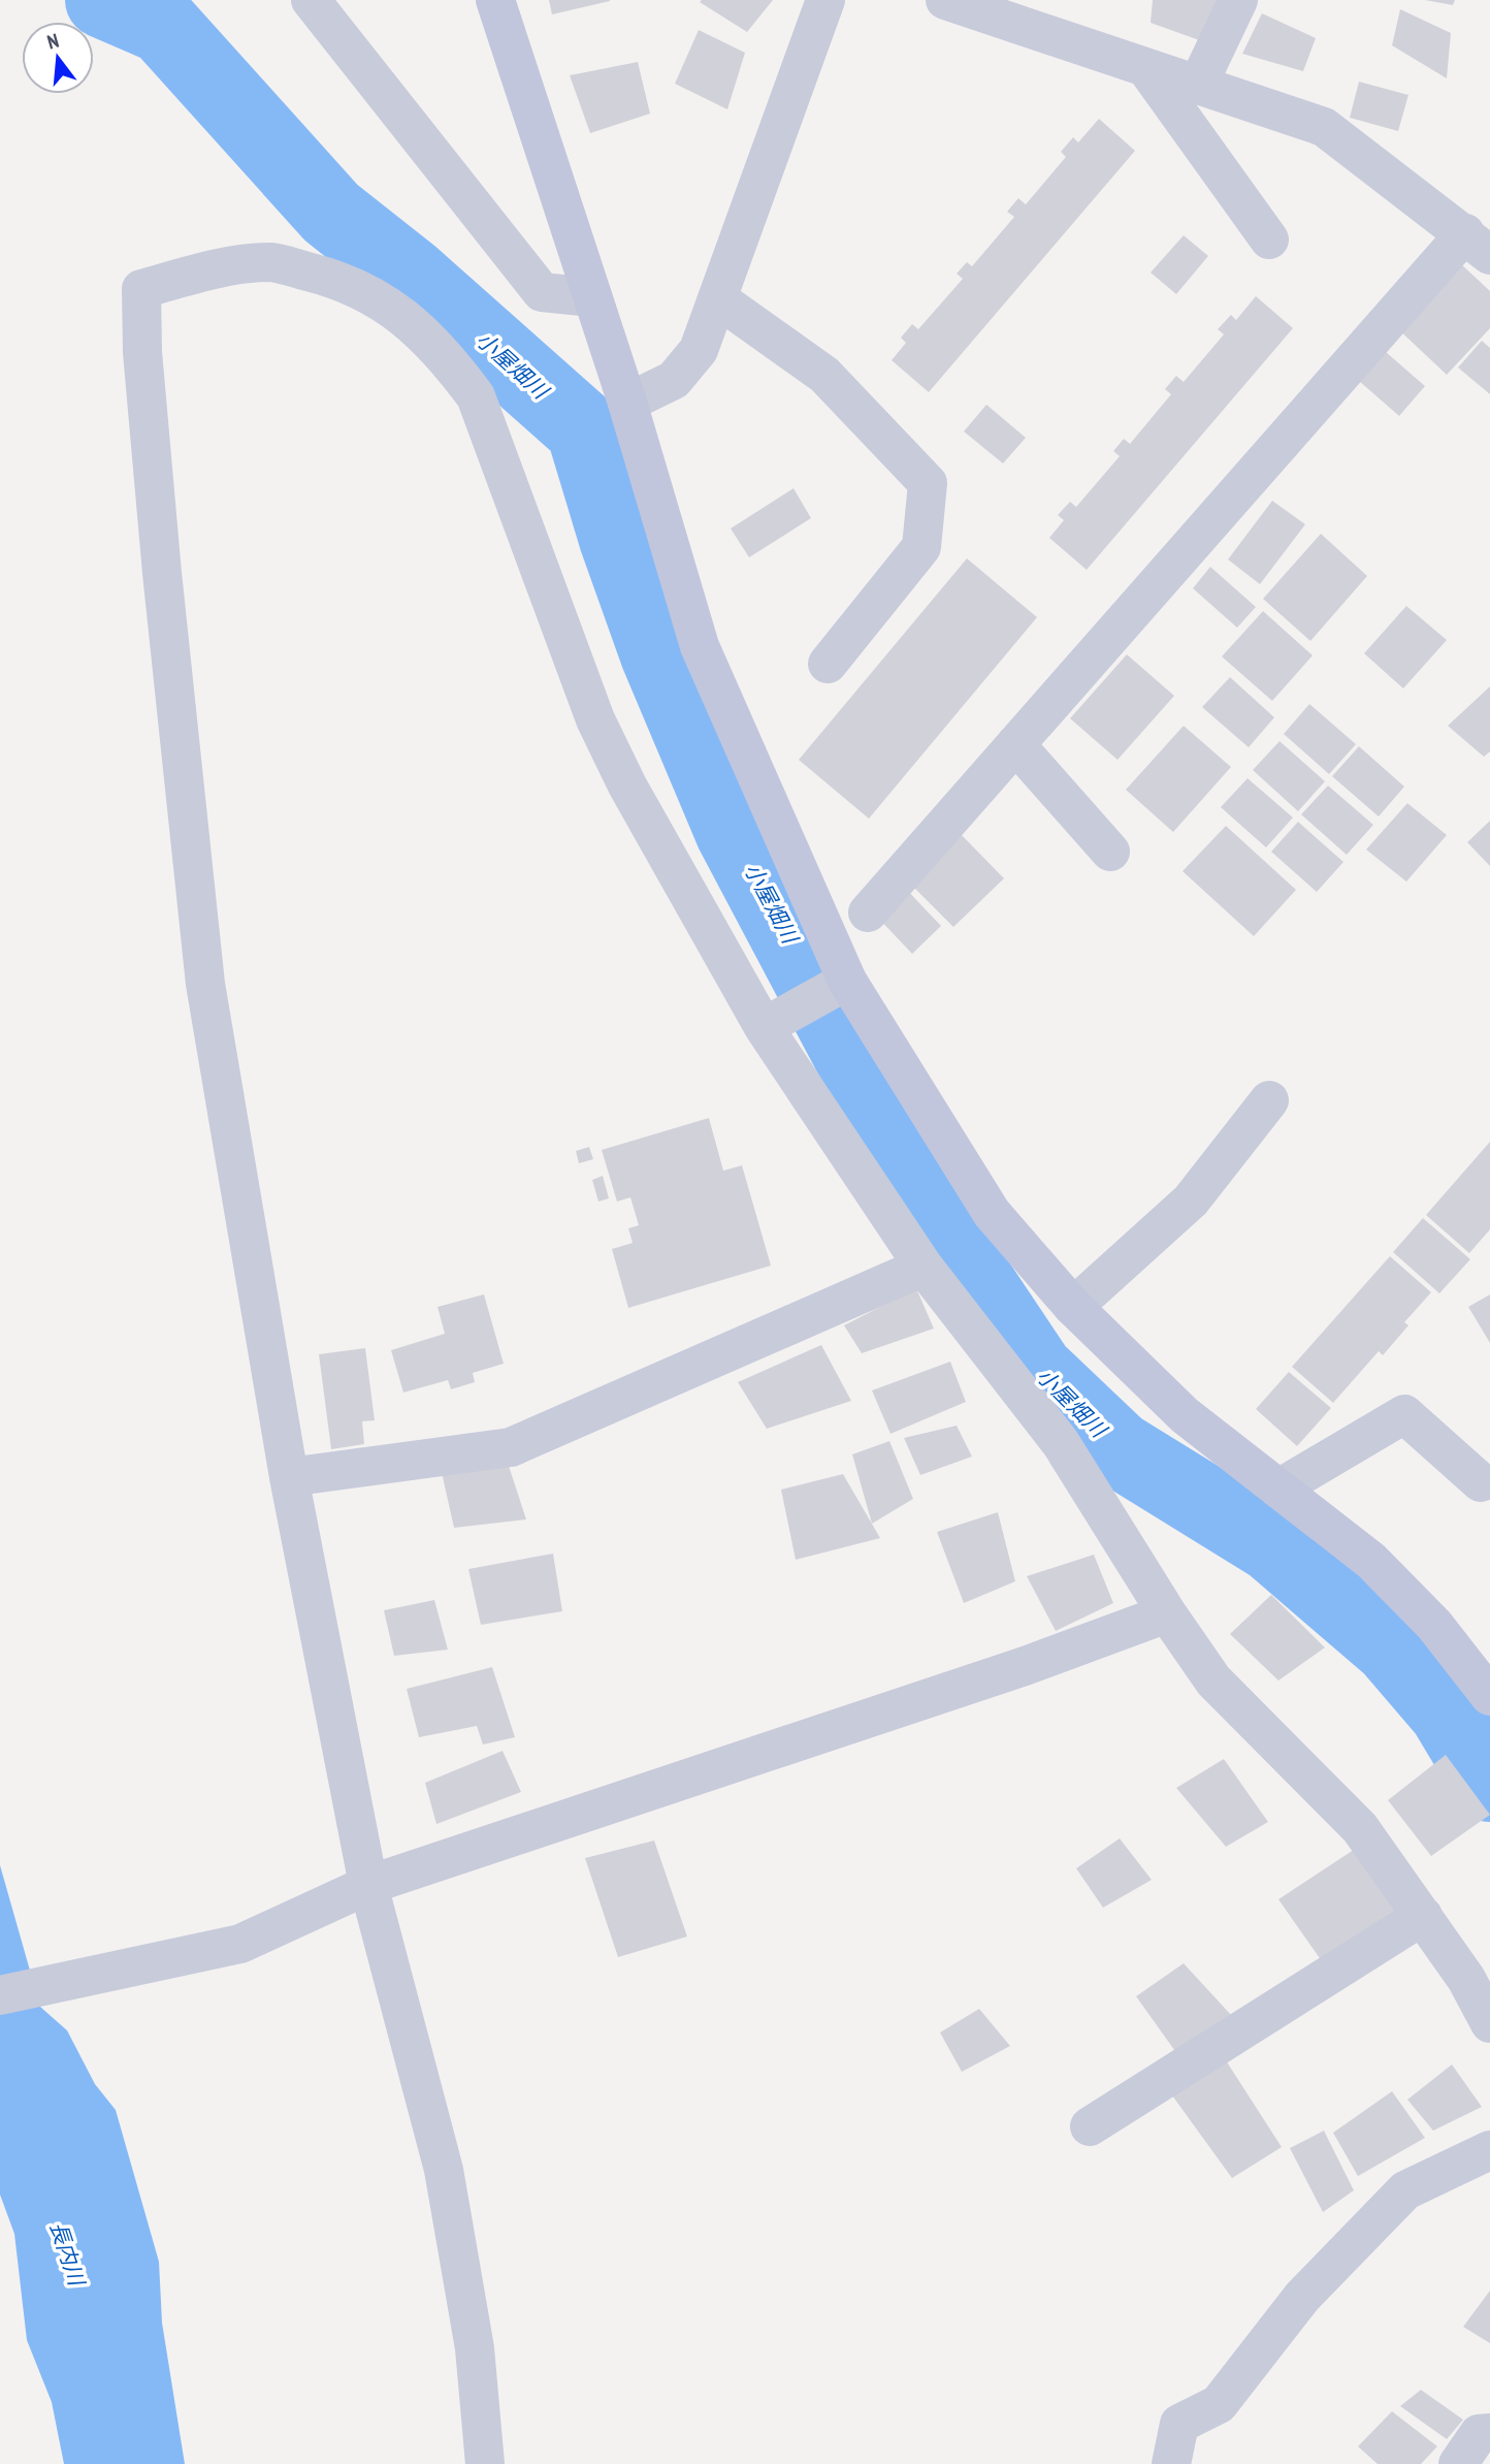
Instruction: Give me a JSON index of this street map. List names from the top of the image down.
{
  "water": ["小屋畑川", "長内川"],
  "north": "top"
}
